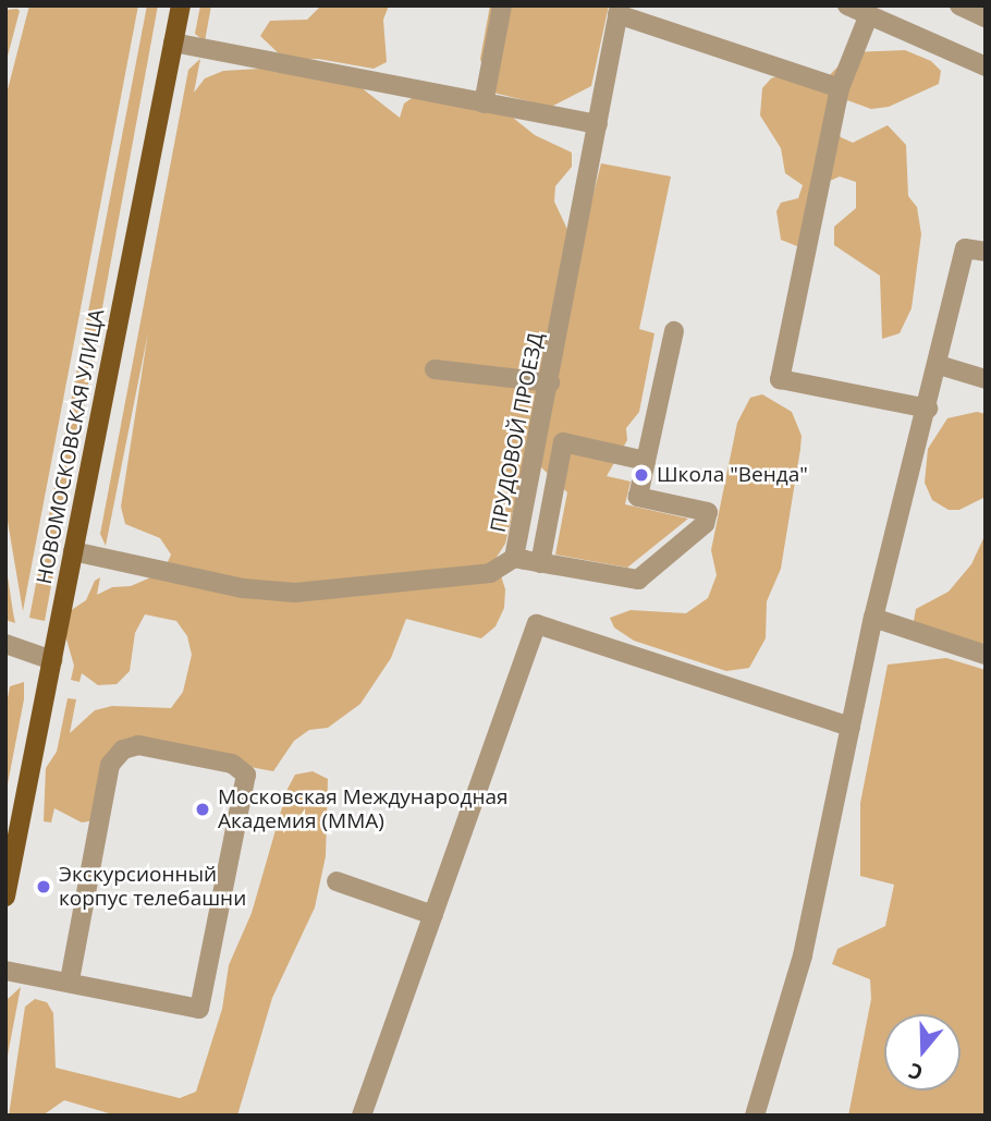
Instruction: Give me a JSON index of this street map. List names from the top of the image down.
{
  "streets": {
    "main road": ["НОВОМОСКОВСКАЯ УЛИЦА"],
    "street": ["ПРУДОВОЙ ПРОЕЗД"]
  },
  "crossings": [
    ["ПРУДОВОЙ ПРОЕЗД", "НОВОМОСКОВСКАЯ УЛИЦА"]
  ],
  "places": ["Школа \"Венда\"", "Московская Международная Академия (ММА)", "Экскурсионный корпус телебашни"],
  "north": "bottom"
}
